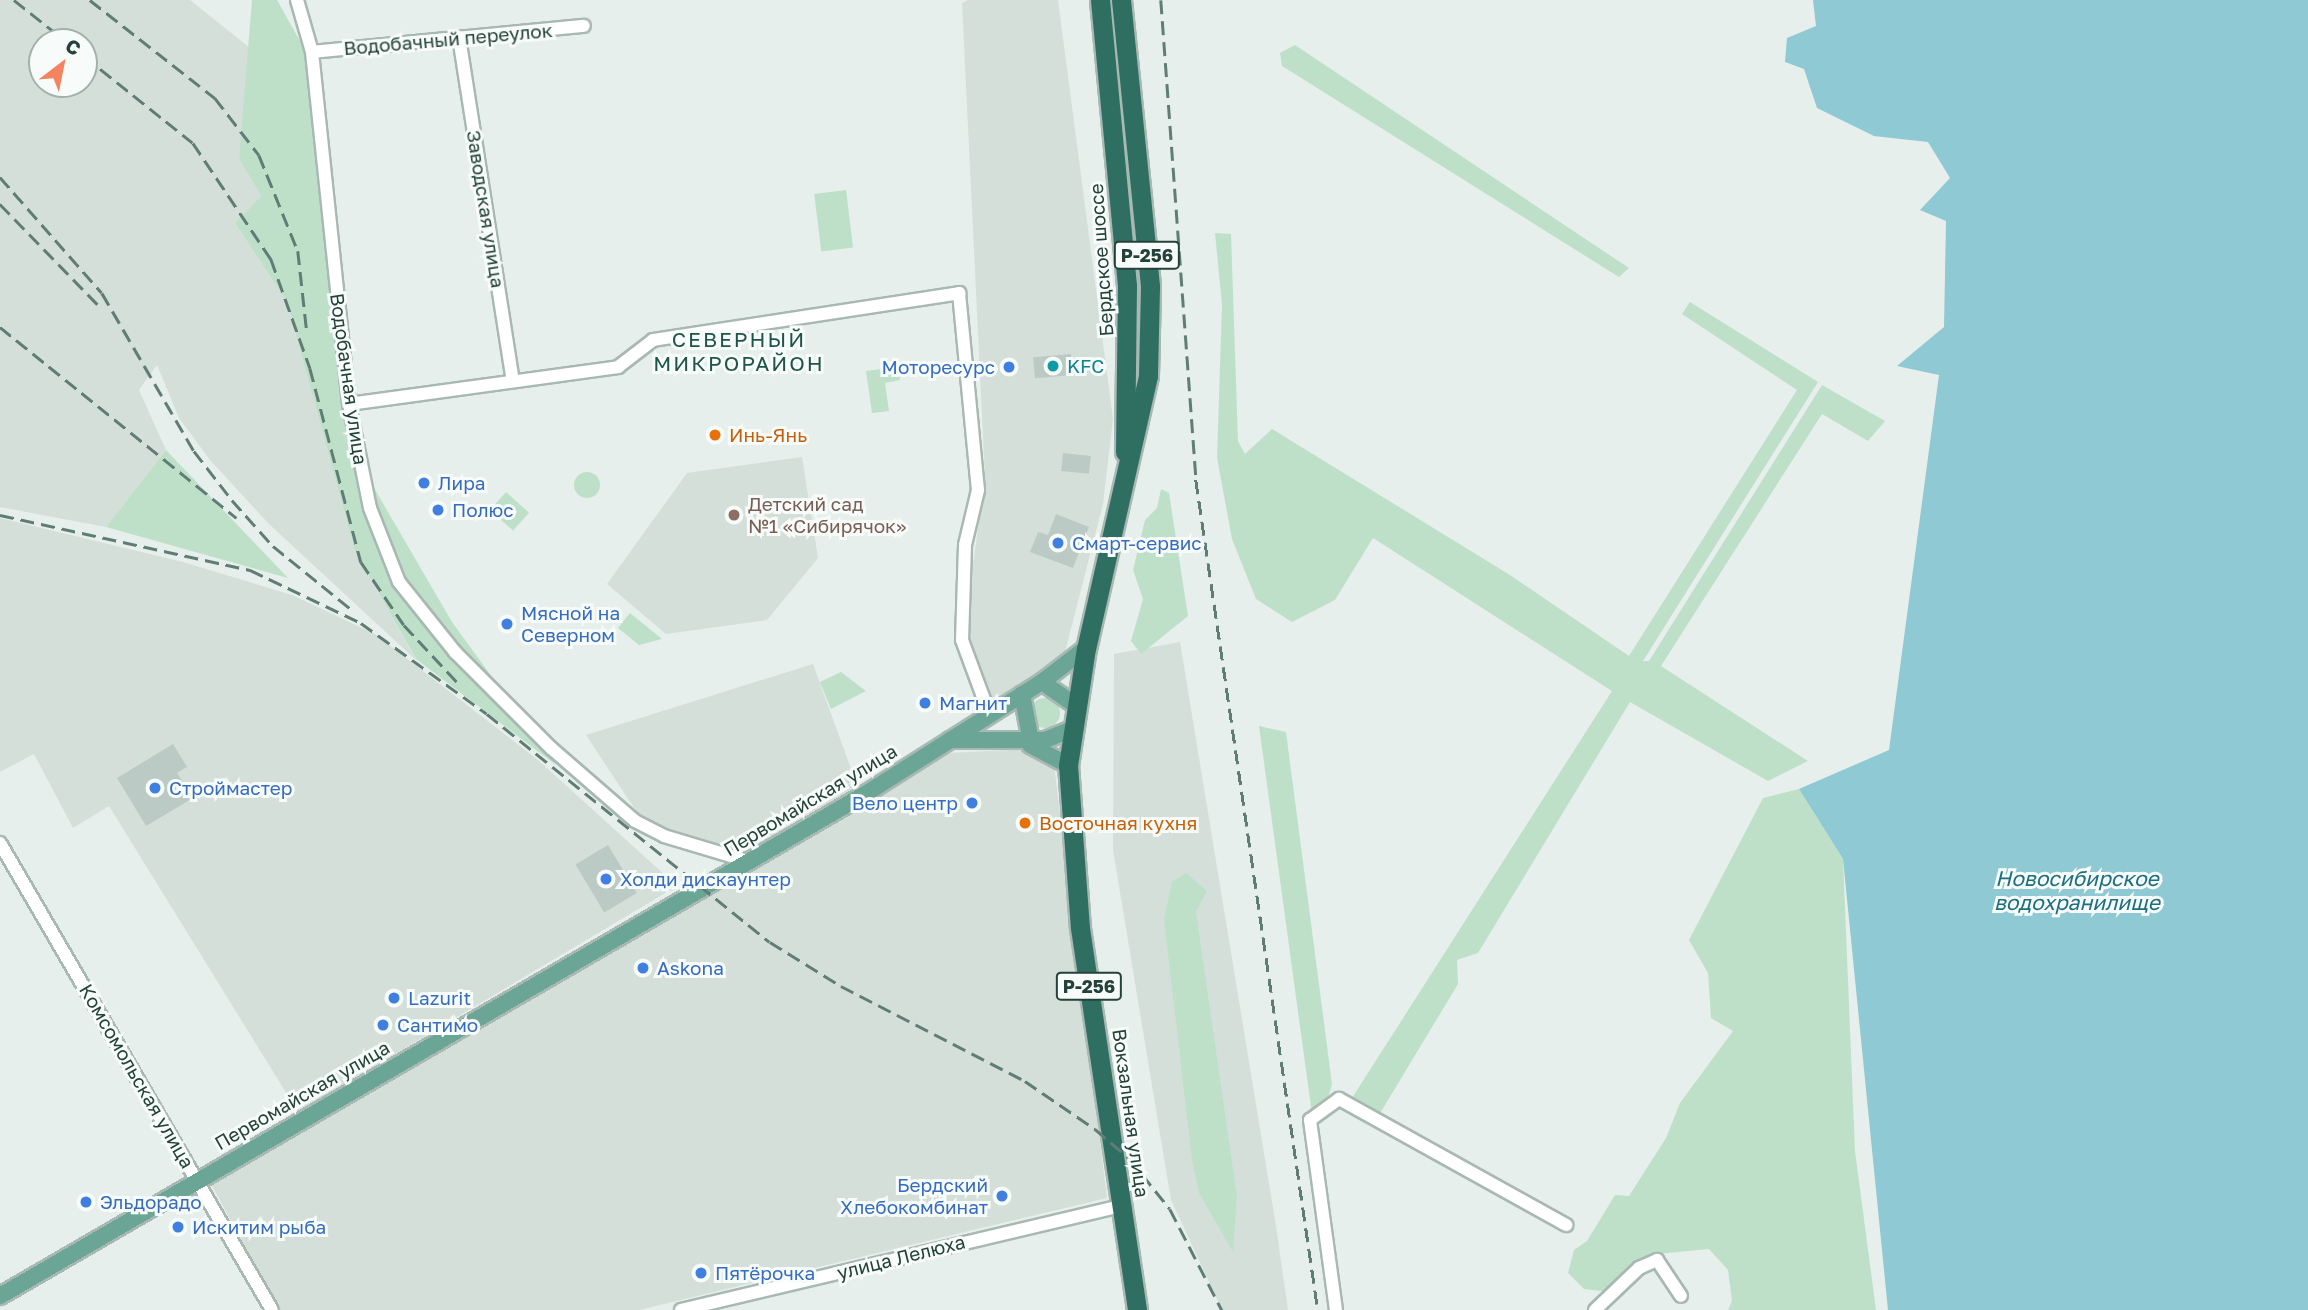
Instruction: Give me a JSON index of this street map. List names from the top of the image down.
{
  "streets": {
    "highway": ["Р-256", "Бердское шоссе", "Вокзальная улица"],
    "main road": ["Первомайская улица"],
    "street": [
      "Водобачный переулок",
      "Заводская улица",
      "Водобачная улица",
      "Комсомольская улица",
      "улица Лелюха"
    ]
  },
  "crossings": [
    ["Водобачный переулок", "Заводская улица"],
    ["Водобачный переулок", "Водобачная улица"],
    ["Р-256", "Бердское шоссе"],
    ["Р-256", "Вокзальная улица"],
    ["Бердское шоссе", "Вокзальная улица"],
    ["Водобачная улица", "Первомайская улица"],
    ["Первомайская улица", "Комсомольская улица"],
    ["Первомайская улица", "Вокзальная улица"],
    ["Вокзальная улица", "улица Лелюха"]
  ],
  "districts": ["СЕВЕРНЫЙ МИКРОРАЙОН"],
  "water": ["Новосибирское водохранилище"],
  "places": [
    "KFC",
    "Моторесурс",
    "Инь-Янь",
    "Лира",
    "Полюс",
    "Детский сад №1 «Сибирячок»",
    "Смарт-сервис",
    "Мясной на Северном",
    "Магнит",
    "Строймастер",
    "Вело центр",
    "Восточная кухня",
    "Холди дискаунтер",
    "Askona",
    "Lazurit",
    "Сантимо",
    "Бердский Хлебокомбинат",
    "Эльдорадо",
    "Искитим рыба",
    "Пятёрочка"
  ],
  "north": "top right"
}
